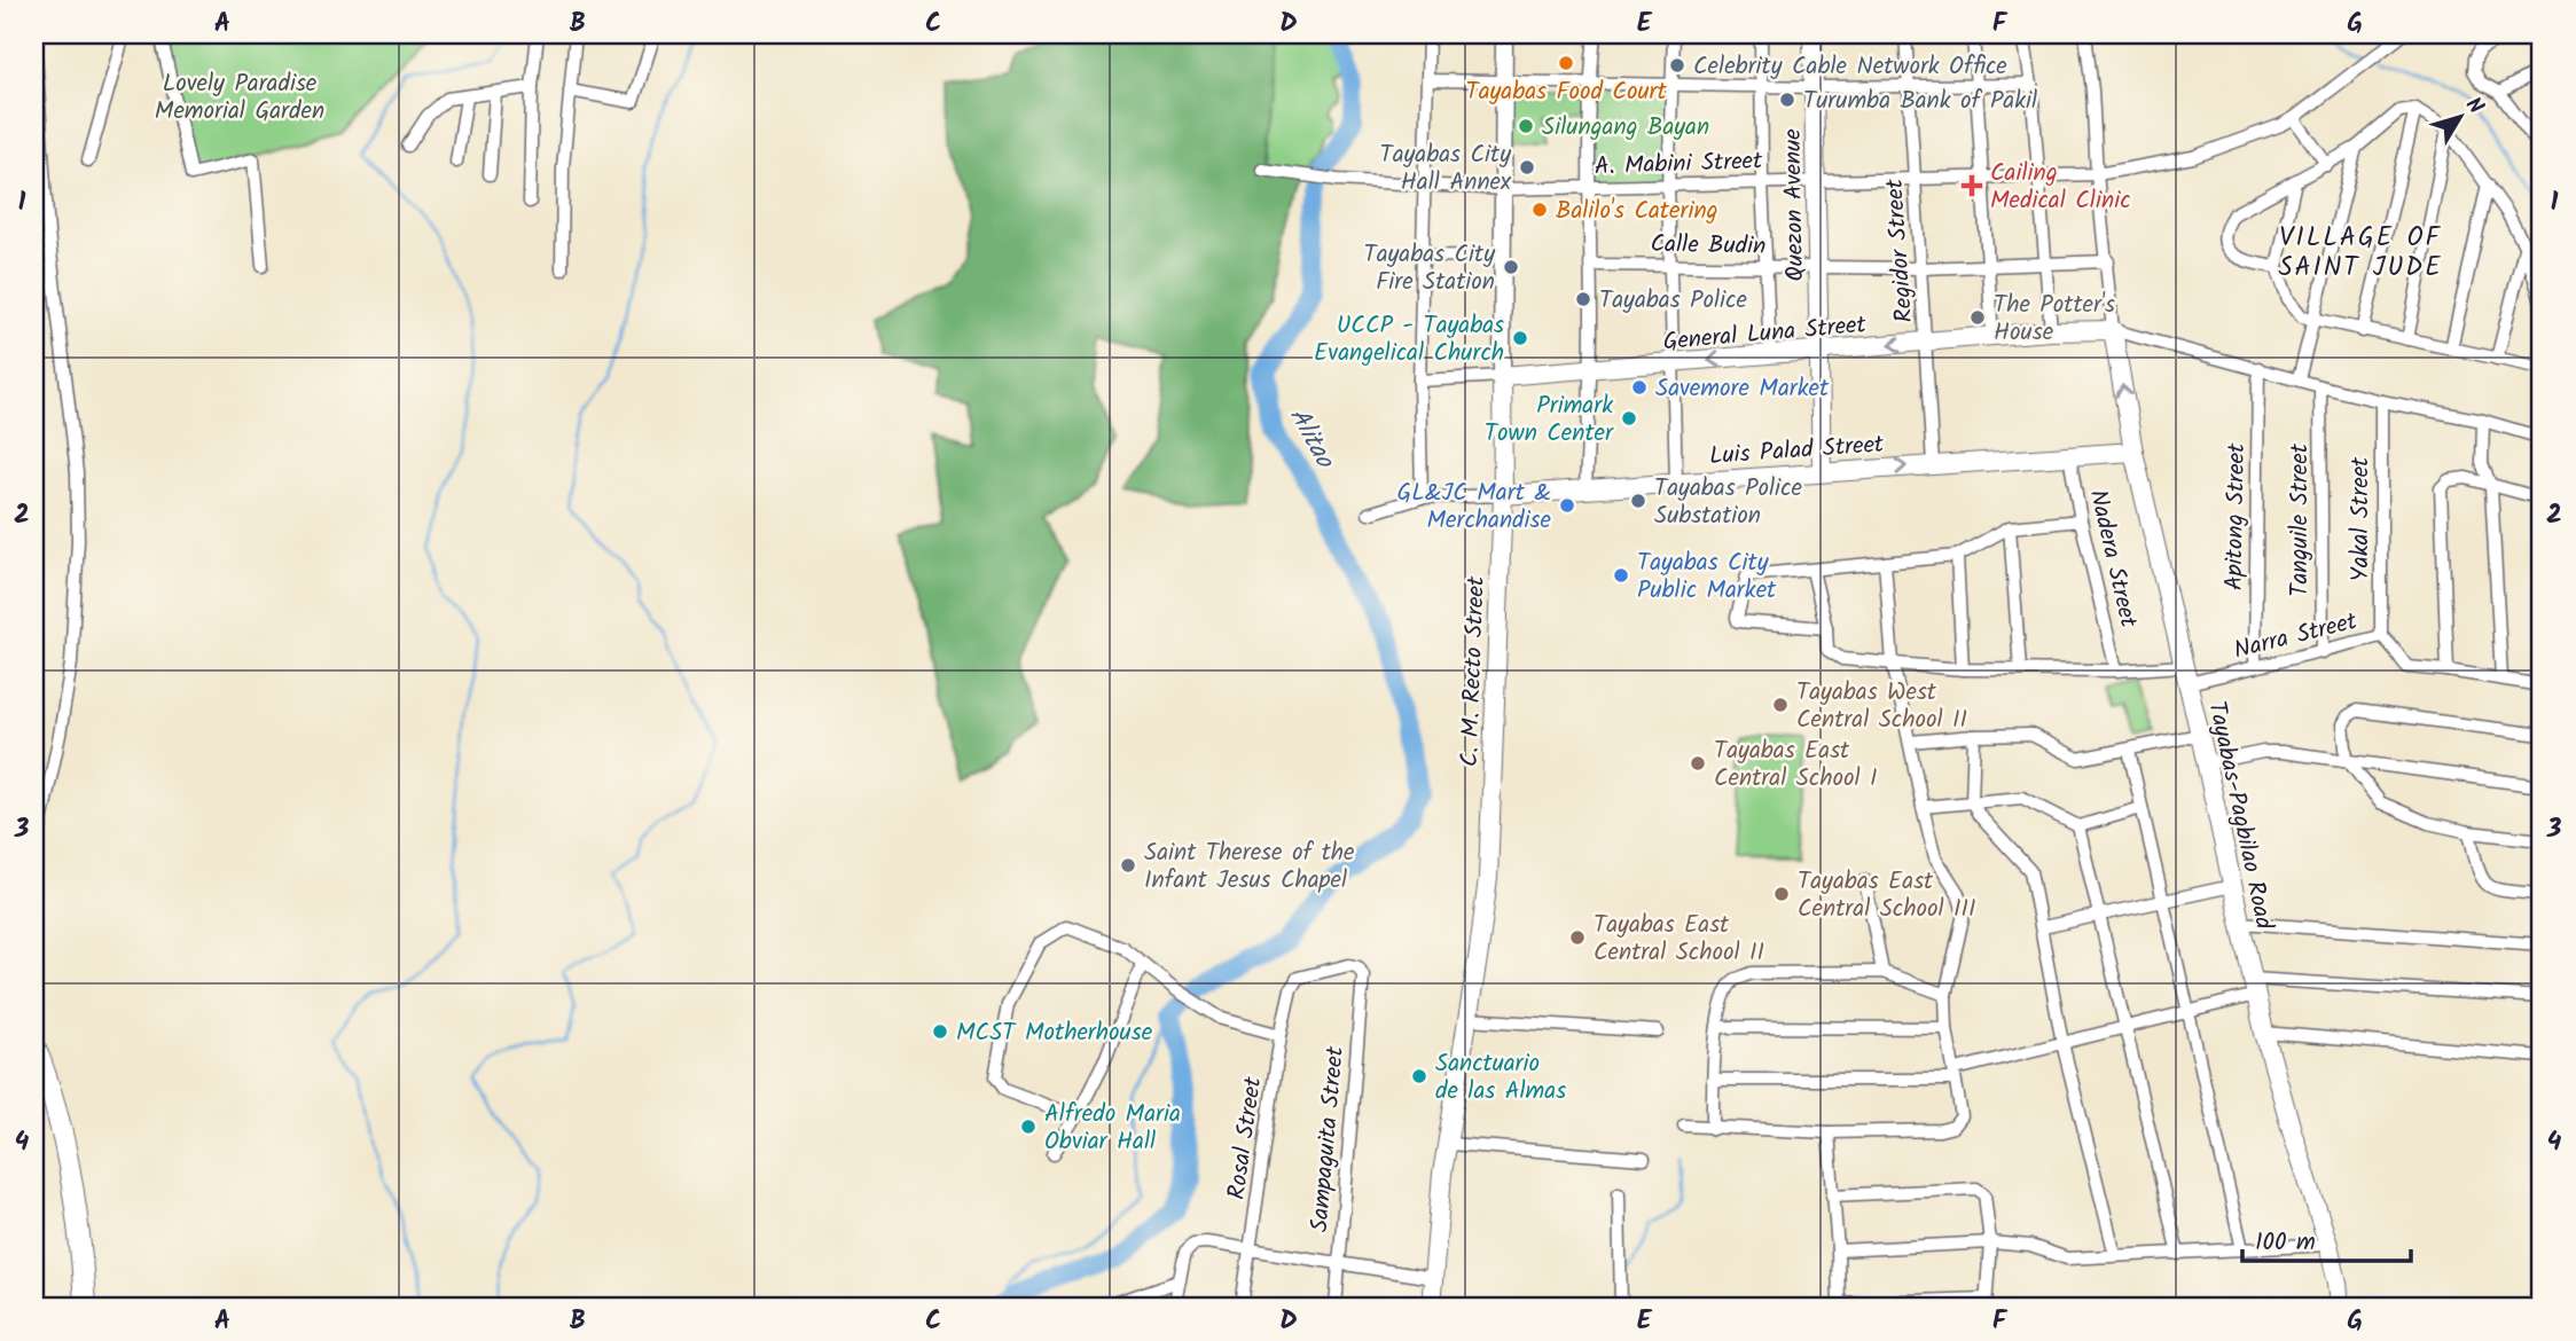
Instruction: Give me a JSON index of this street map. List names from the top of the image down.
{
  "streets": {
    "main road": [
      "Quezon Avenue",
      "General Luna Street",
      "Luis Palad Street",
      "C. M. Recto Street",
      "Tayabas-Pagbilao Road"
    ],
    "street": [
      "A. Mabini Street",
      "Calle Budin",
      "Regidor Street",
      "Apitong Street",
      "Yakal Street",
      "Tanguile Street",
      "Nadera Street",
      "Narra Street",
      "Rosal Street",
      "Sampaguita Street"
    ]
  },
  "crossings": [
    ["A. Mabini Street", "Quezon Avenue"],
    ["A. Mabini Street", "Regidor Street"],
    ["A. Mabini Street", "C. M. Recto Street"],
    ["Quezon Avenue", "Calle Budin"],
    ["Quezon Avenue", "General Luna Street"],
    ["Quezon Avenue", "Luis Palad Street"],
    ["Calle Budin", "Regidor Street"],
    ["Regidor Street", "General Luna Street"],
    ["Regidor Street", "Luis Palad Street"],
    ["General Luna Street", "C. M. Recto Street"],
    ["General Luna Street", "Tayabas-Pagbilao Road"],
    ["Luis Palad Street", "Nadera Street"],
    ["Luis Palad Street", "C. M. Recto Street"],
    ["Luis Palad Street", "Tayabas-Pagbilao Road"],
    ["Apitong Street", "Narra Street"],
    ["Yakal Street", "Narra Street"],
    ["Tanguile Street", "Narra Street"],
    ["Nadera Street", "Narra Street"],
    ["Narra Street", "Tayabas-Pagbilao Road"],
    ["Rosal Street", "Sampaguita Street"]
  ],
  "districts": ["VILLAGE OF SAINT JUDE"],
  "water": ["Alitao"],
  "parks": ["Lovely Paradise Memorial Garden"],
  "places": {
    "other": [
      "Tayabas Food Court",
      "Celebrity Cable Network Office",
      "Turumba Bank of Pakil",
      "Silungang Bayan",
      "Tayabas City Hall Annex",
      "Balilo's Catering",
      "Tayabas City Fire Station",
      "Tayabas Police",
      "The Potter's House",
      "UCCP - Tayabas Evangelical Church",
      "Savemore Market",
      "Primark Town Center",
      "Tayabas Police Substation",
      "GL&JC Mart & Merchandise",
      "Tayabas City Public Market",
      "Tayabas West Central School II",
      "Tayabas East Central School I",
      "Saint Therese of the Infant Jesus Chapel",
      "Tayabas East Central School III",
      "Tayabas East Central School II",
      "MCST Motherhouse",
      "Sanctuario de las Almas",
      "Alfredo Maria Obviar Hall"
    ],
    "health": ["Cailing Medical Clinic"]
  },
  "scale_bar": "100 m",
  "north": "top right",
  "grid": {
    "columns": [
      "A",
      "B",
      "C",
      "D",
      "E",
      "F",
      "G"
    ],
    "rows": [
      "1",
      "2",
      "3",
      "4"
    ]
  }
}
